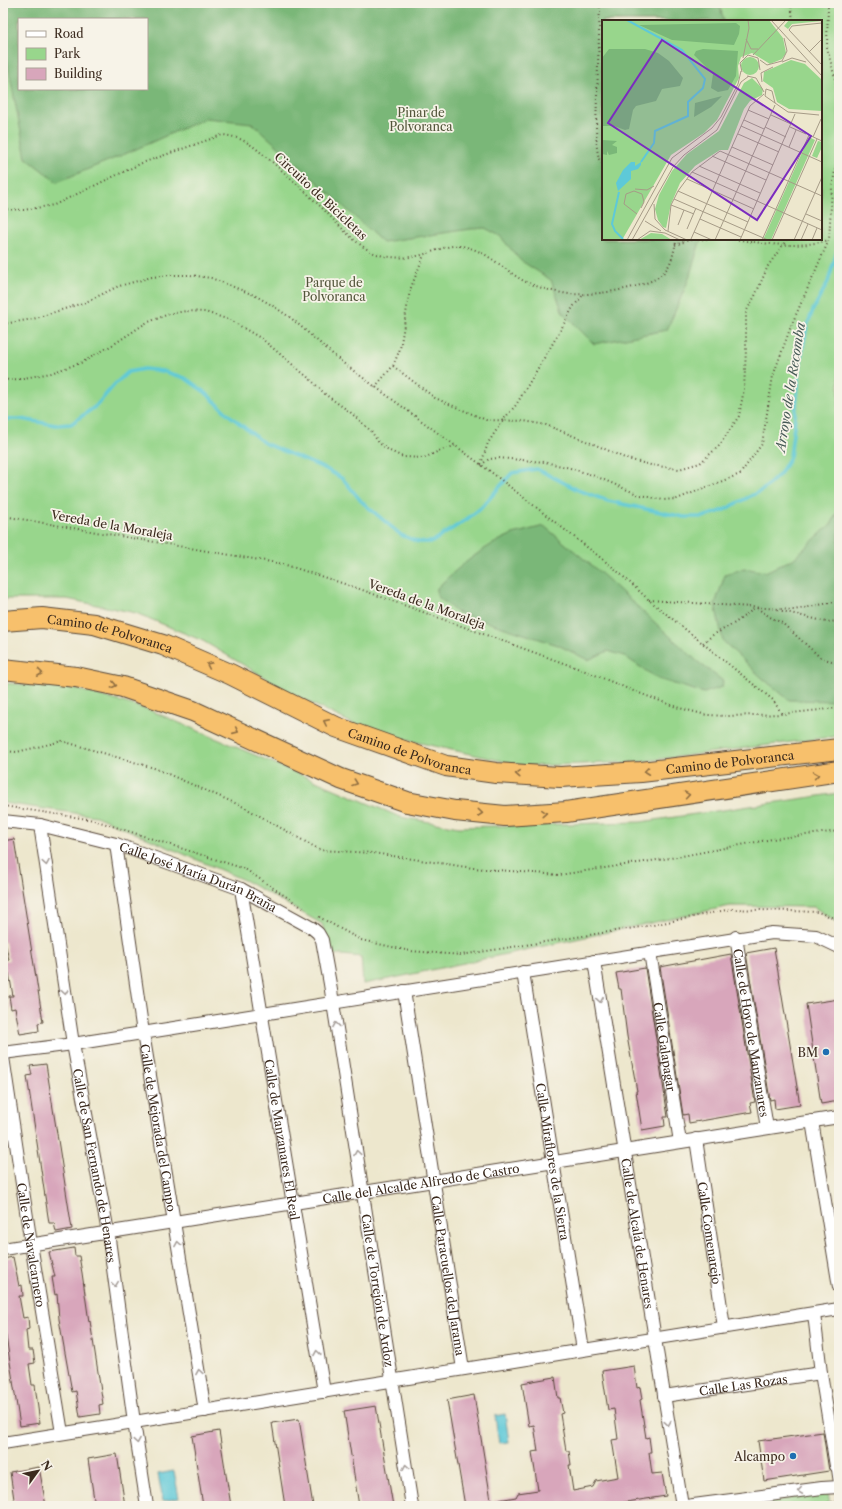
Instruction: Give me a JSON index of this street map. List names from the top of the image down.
{
  "streets": {
    "highway": ["Camino de Polvoranca"],
    "street": [
      "Calle José María Durán Braña",
      "Calle de Hoyo de Manzanares",
      "Calle Galapagar",
      "Calle de Mejorada del Campo",
      "Calle de Manzanares El Real",
      "Calle Miraflores de la Sierra",
      "Calle de San Fernando de Henares",
      "Calle del Alcalde Alfredo de Castro",
      "Calle Comenarejo",
      "Calle de Alcalá de Henares",
      "Calle de Navalcarnero",
      "Calle Paracuellos del Jarama",
      "Calle de Torrejón de Ardoz",
      "Calle Las Rozas"
    ],
    "path": ["Circuito de Bicicletas", "Vereda de la Moraleja"]
  },
  "crossings": [
    ["Calle José María Durán Braña", "Calle de Mejorada del Campo"],
    ["Calle José María Durán Braña", "Calle de Manzanares El Real"],
    ["Calle José María Durán Braña", "Calle de San Fernando de Henares"],
    ["Calle José María Durán Braña", "Calle de Torrejón de Ardoz"],
    ["Calle de Hoyo de Manzanares", "Calle del Alcalde Alfredo de Castro"],
    ["Calle Galapagar", "Calle del Alcalde Alfredo de Castro"],
    ["Calle de Mejorada del Campo", "Calle del Alcalde Alfredo de Castro"],
    ["Calle de Manzanares El Real", "Calle del Alcalde Alfredo de Castro"],
    ["Calle Miraflores de la Sierra", "Calle del Alcalde Alfredo de Castro"],
    ["Calle de San Fernando de Henares", "Calle del Alcalde Alfredo de Castro"],
    ["Calle del Alcalde Alfredo de Castro", "Calle Comenarejo"],
    ["Calle del Alcalde Alfredo de Castro", "Calle de Alcalá de Henares"],
    ["Calle del Alcalde Alfredo de Castro", "Calle de Navalcarnero"],
    ["Calle del Alcalde Alfredo de Castro", "Calle Paracuellos del Jarama"],
    ["Calle del Alcalde Alfredo de Castro", "Calle de Torrejón de Ardoz"],
    ["Calle de Alcalá de Henares", "Calle Las Rozas"]
  ],
  "one_way": [
    "Calle de Manzanares El Real",
    "Calle de San Fernando de Henares",
    "Calle de Alcalá de Henares",
    "Calle de Torrejón de Ardoz"
  ],
  "water": ["Arroyo de la Recomba"],
  "parks": ["Pinar de Polvoranca", "Parque de Polvoranca"],
  "places": ["BM", "Alcampo"],
  "legend": ["Road", "Park", "Building"],
  "north": "top right"
}
